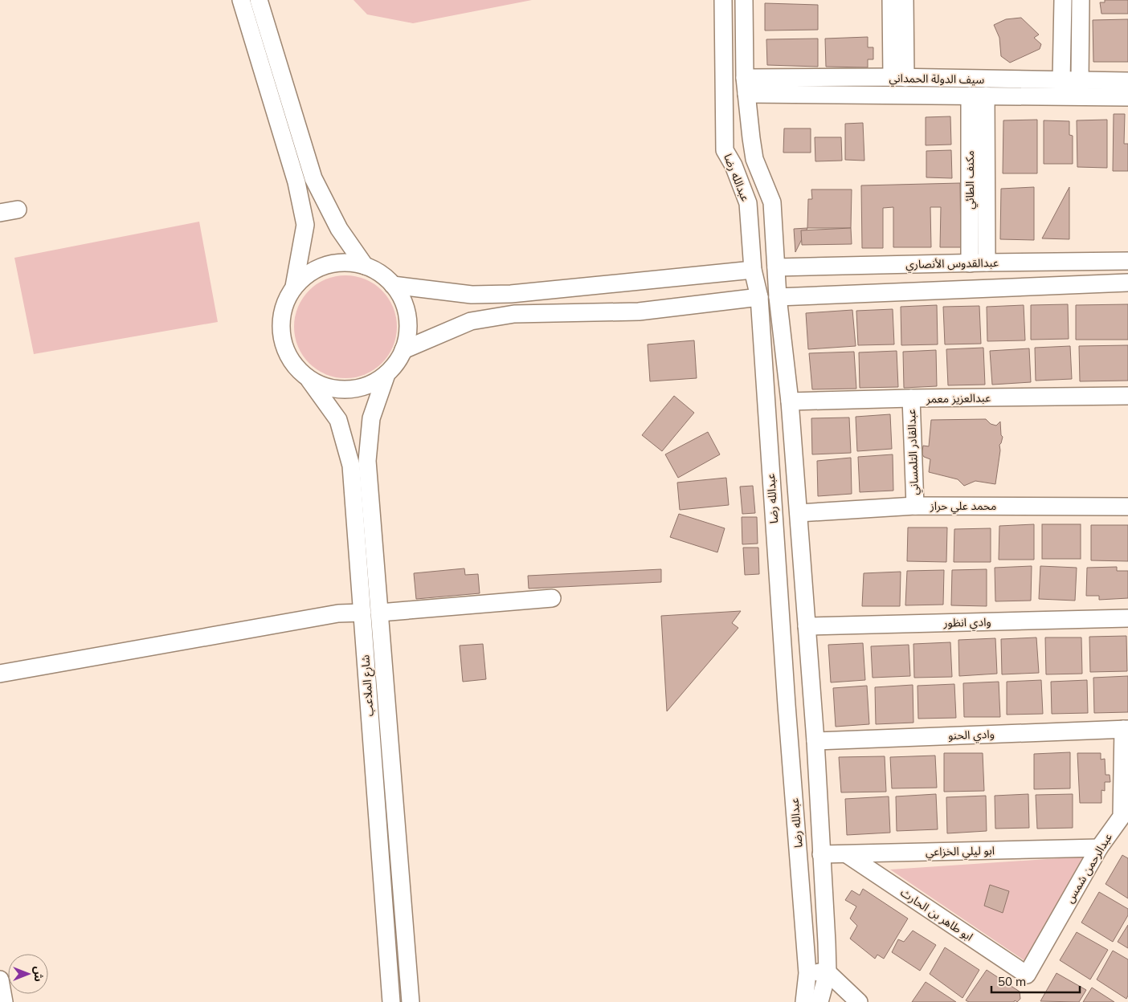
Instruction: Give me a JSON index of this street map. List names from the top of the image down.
{
  "streets": {
    "street": [
      "سيف الدولة الحمداني",
      "عبدالله رضا",
      "مكنف الطائي",
      "عبدالقدوس الأنصاري",
      "عبدالعزيز معمر",
      "عبدالقادر التلمساني",
      "محمد علي حراز",
      "وادي انظور",
      "شارع الملاعب",
      "وادي الحنو",
      "ابو ليلي الخزاعي",
      "عبدالرحمن شمس",
      "ابو طاهر بن الحارث"
    ]
  },
  "crossings": [
    ["سيف الدولة الحمداني", "عبدالله رضا"],
    ["سيف الدولة الحمداني", "مكنف الطائي"],
    ["عبدالله رضا", "عبدالقدوس الأنصاري"],
    ["عبدالله رضا", "عبدالعزيز معمر"],
    ["عبدالله رضا", "محمد علي حراز"],
    ["عبدالله رضا", "وادي انظور"],
    ["عبدالله رضا", "وادي الحنو"],
    ["عبدالله رضا", "ابو ليلي الخزاعي"],
    ["مكنف الطائي", "عبدالقدوس الأنصاري"],
    ["عبدالعزيز معمر", "عبدالقادر التلمساني"],
    ["عبدالقادر التلمساني", "محمد علي حراز"],
    ["وادي الحنو", "عبدالرحمن شمس"],
    ["ابو ليلي الخزاعي", "عبدالرحمن شمس"],
    ["ابو ليلي الخزاعي", "ابو طاهر بن الحارث"],
    ["عبدالرحمن شمس", "ابو طاهر بن الحارث"]
  ],
  "scale_bar": "50 m",
  "north": "right"
}
